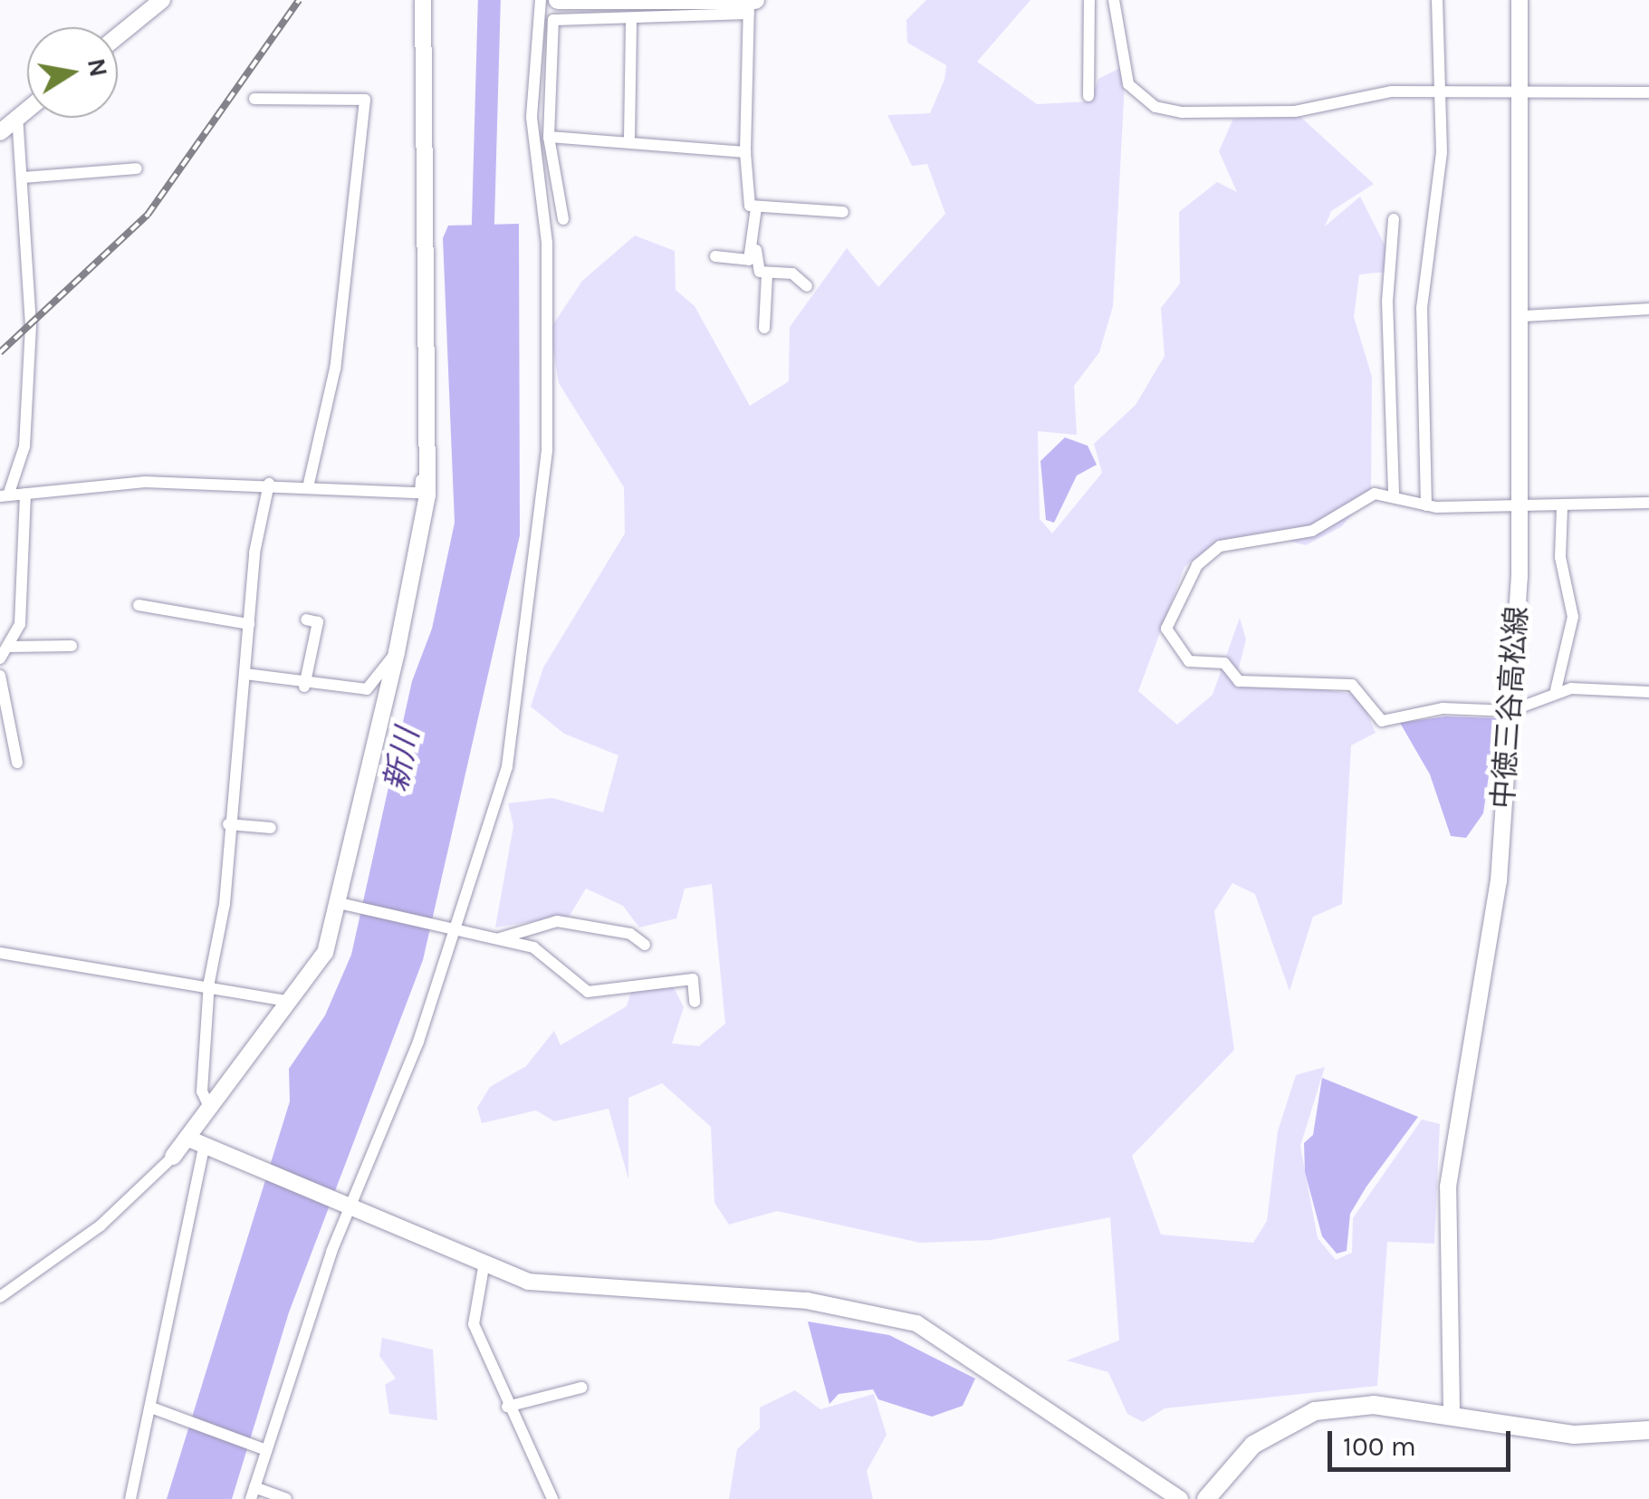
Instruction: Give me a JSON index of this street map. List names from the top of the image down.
{
  "streets": {
    "street": ["中徳三谷高松線"]
  },
  "water": ["新川"],
  "scale_bar": "100 m",
  "north": "right"
}
